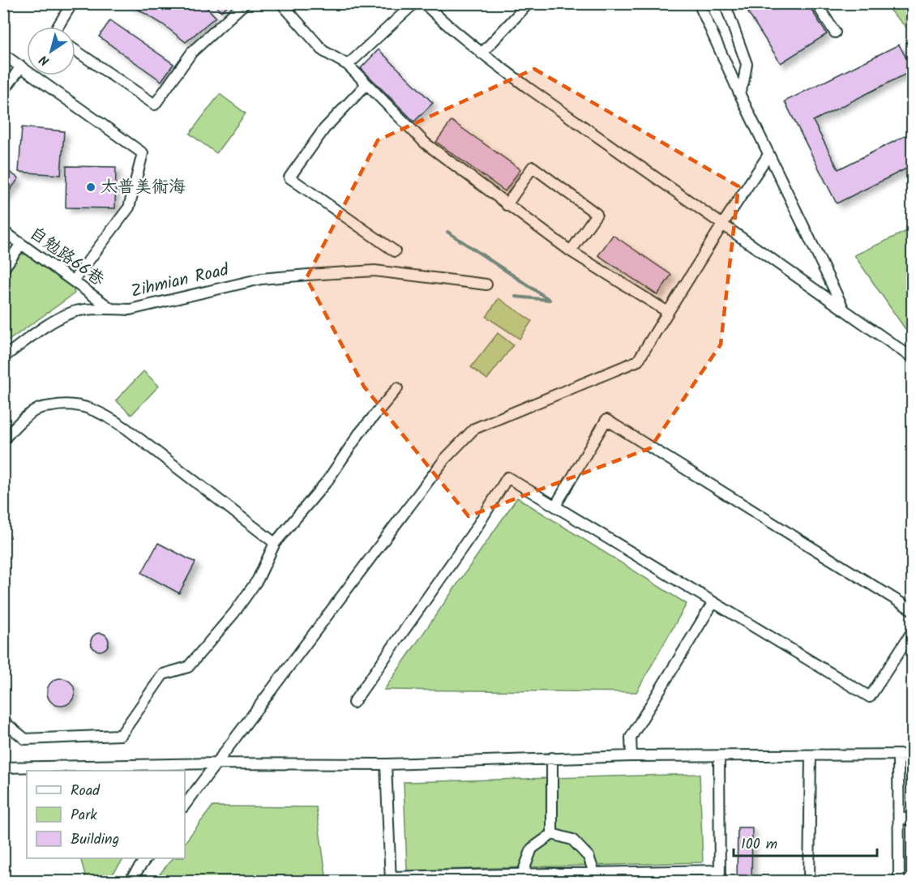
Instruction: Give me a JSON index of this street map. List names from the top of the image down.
{
  "streets": {
    "street": ["自勉路66巷", "Zihmian Road"]
  },
  "crossings": [
    ["自勉路66巷", "Zihmian Road"]
  ],
  "places": ["太普美術海"],
  "legend": ["Road", "Park", "Building"],
  "scale_bar": "100 m",
  "north": "bottom left"
}
